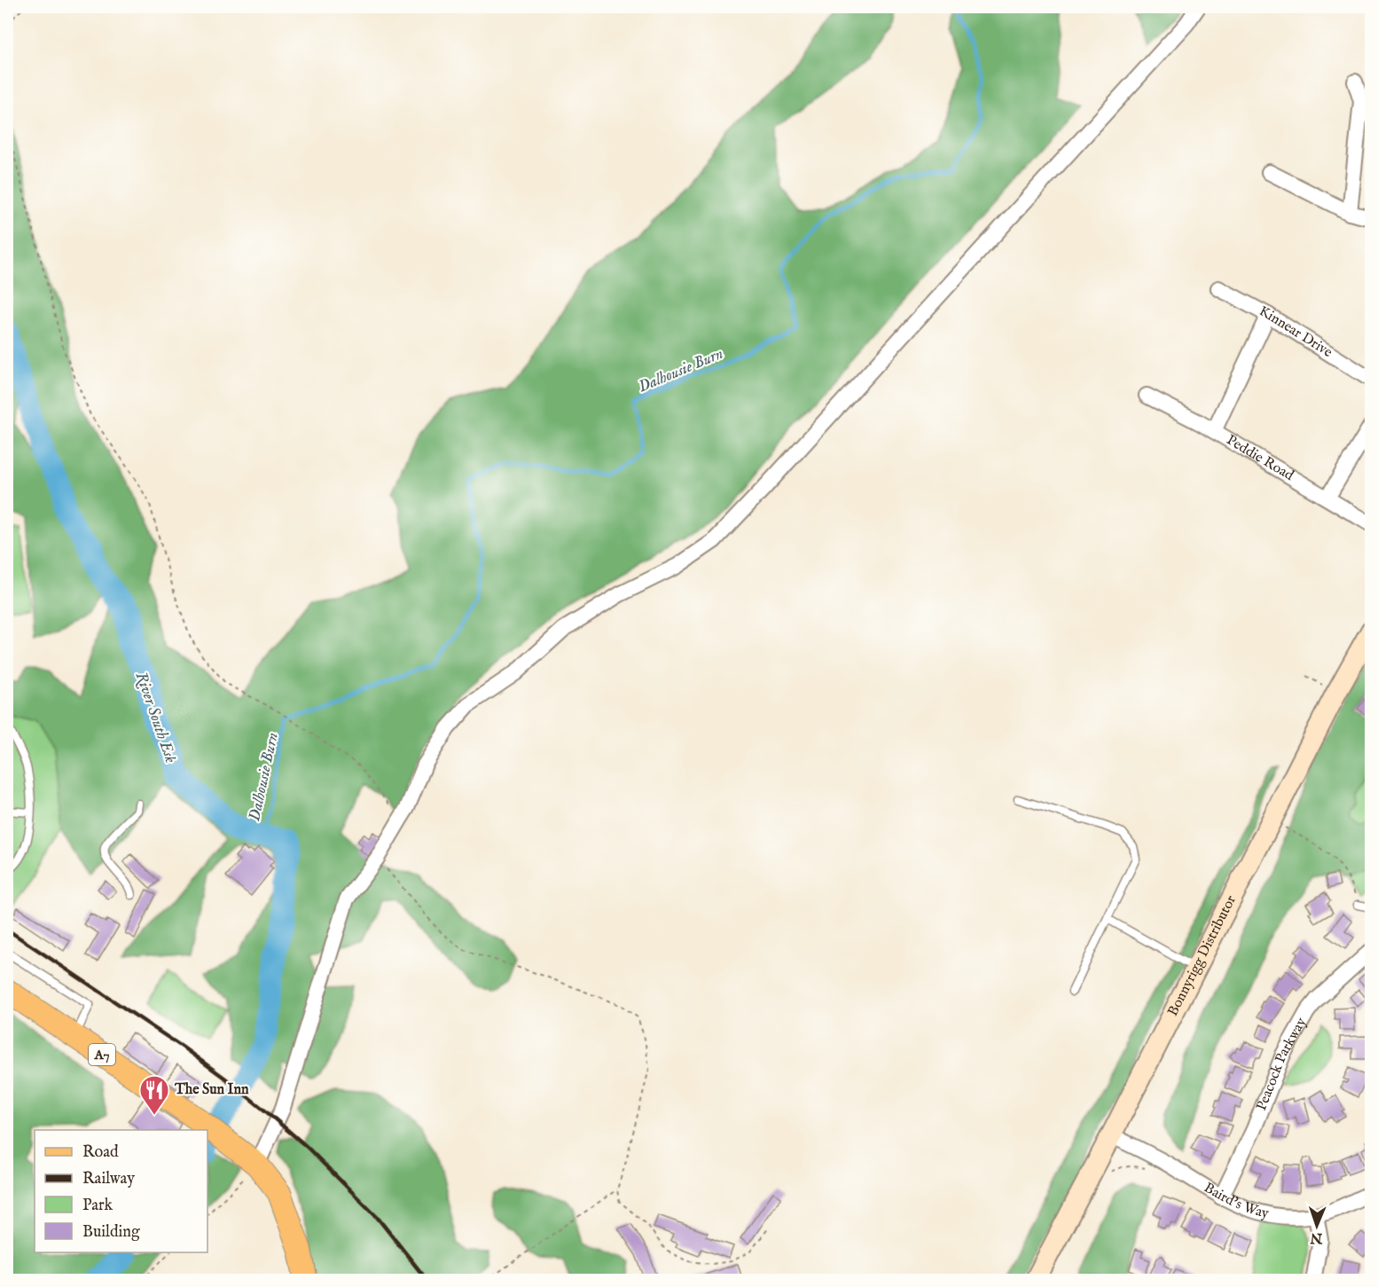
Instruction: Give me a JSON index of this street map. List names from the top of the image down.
{
  "streets": {
    "main road": ["Bonnyrigg Distributor", "A7"],
    "street": [
      "Kinnear Drive",
      "Peddie Road",
      "Peacock Parkway",
      "Baird's Way"
    ]
  },
  "crossings": [
    ["Bonnyrigg Distributor", "Baird's Way"],
    ["Peacock Parkway", "Baird's Way"]
  ],
  "water": ["Dalhousie Burn", "River South Esk"],
  "places": {
    "restaurant": ["The Sun Inn"]
  },
  "legend": [
    "Road",
    "Railway",
    "Park",
    "Building"
  ],
  "north": "bottom"
}
